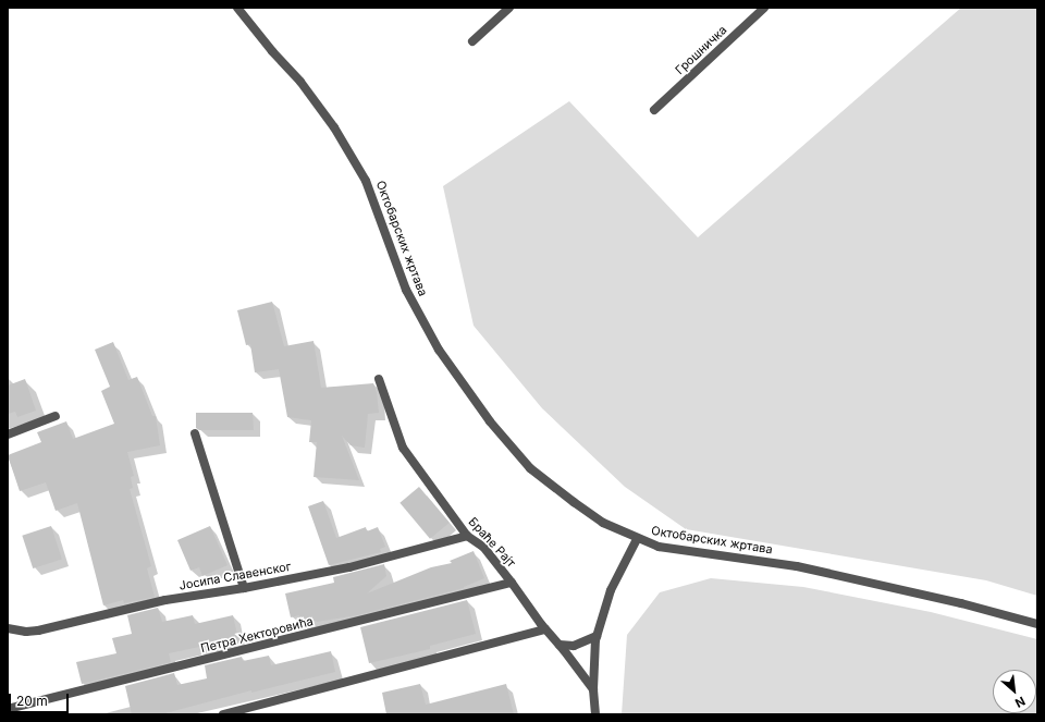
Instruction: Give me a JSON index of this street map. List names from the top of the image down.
{
  "streets": {
    "street": [
      "Грошничка",
      "Октобарских жртава",
      "Браће Рајт",
      "Јосипа Славенског",
      "Петра Хекторовића"
    ]
  },
  "crossings": [
    ["Браће Рајт", "Јосипа Славенског"],
    ["Браће Рајт", "Петра Хекторовића"]
  ],
  "scale_bar": "20 m",
  "north": "bottom right"
}
